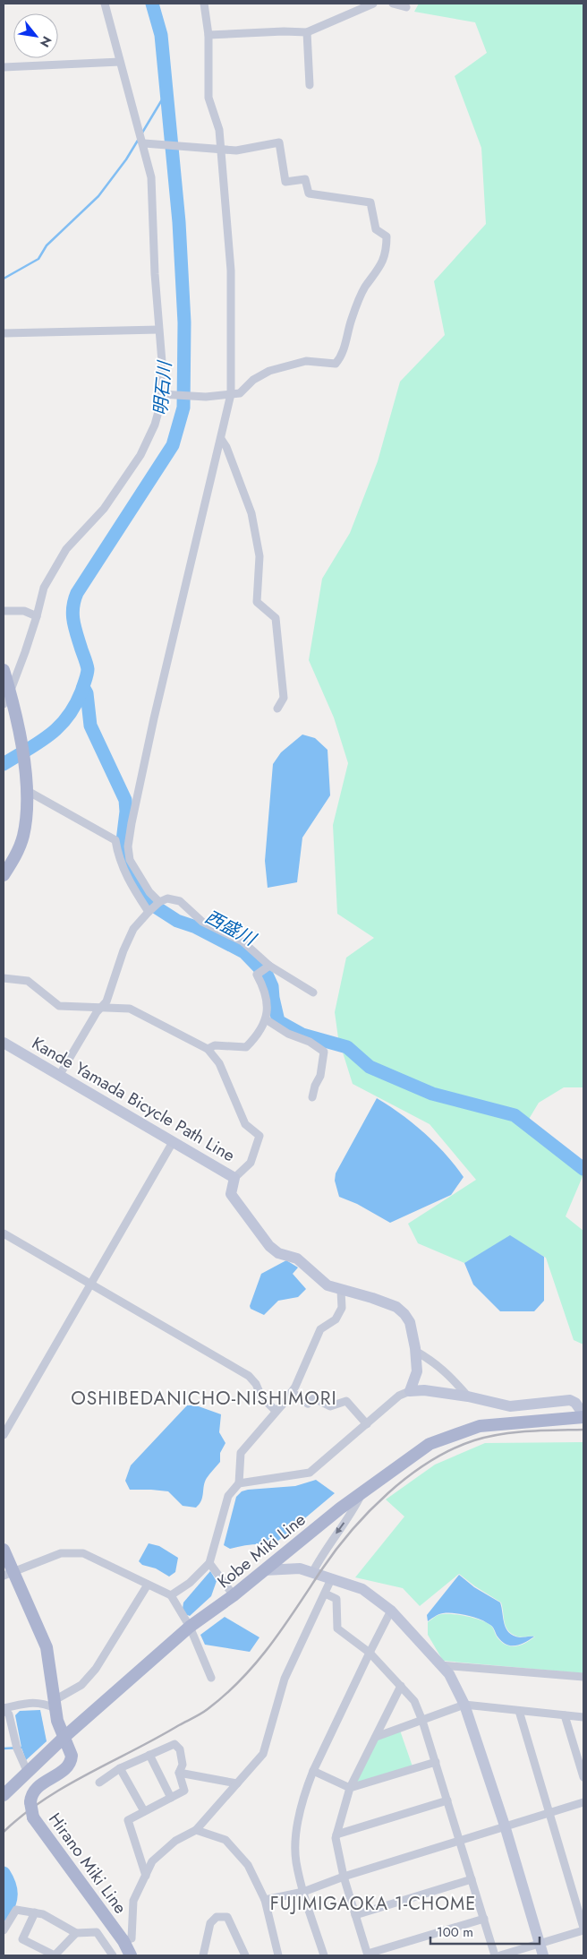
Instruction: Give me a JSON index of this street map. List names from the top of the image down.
{
  "streets": {
    "main road": ["Kande Yamada Bicycle Path Line", "Kobe Miki Line", "Hirano Miki Line"]
  },
  "crossings": [
    ["Kobe Miki Line", "Hirano Miki Line"]
  ],
  "districts": ["OSHIBEDANICHO-NISHIMORI", "FUJIMIGAOKA 1-CHOME"],
  "water": ["明石川", "西盛川"],
  "scale_bar": "100 m",
  "north": "bottom right"
}
